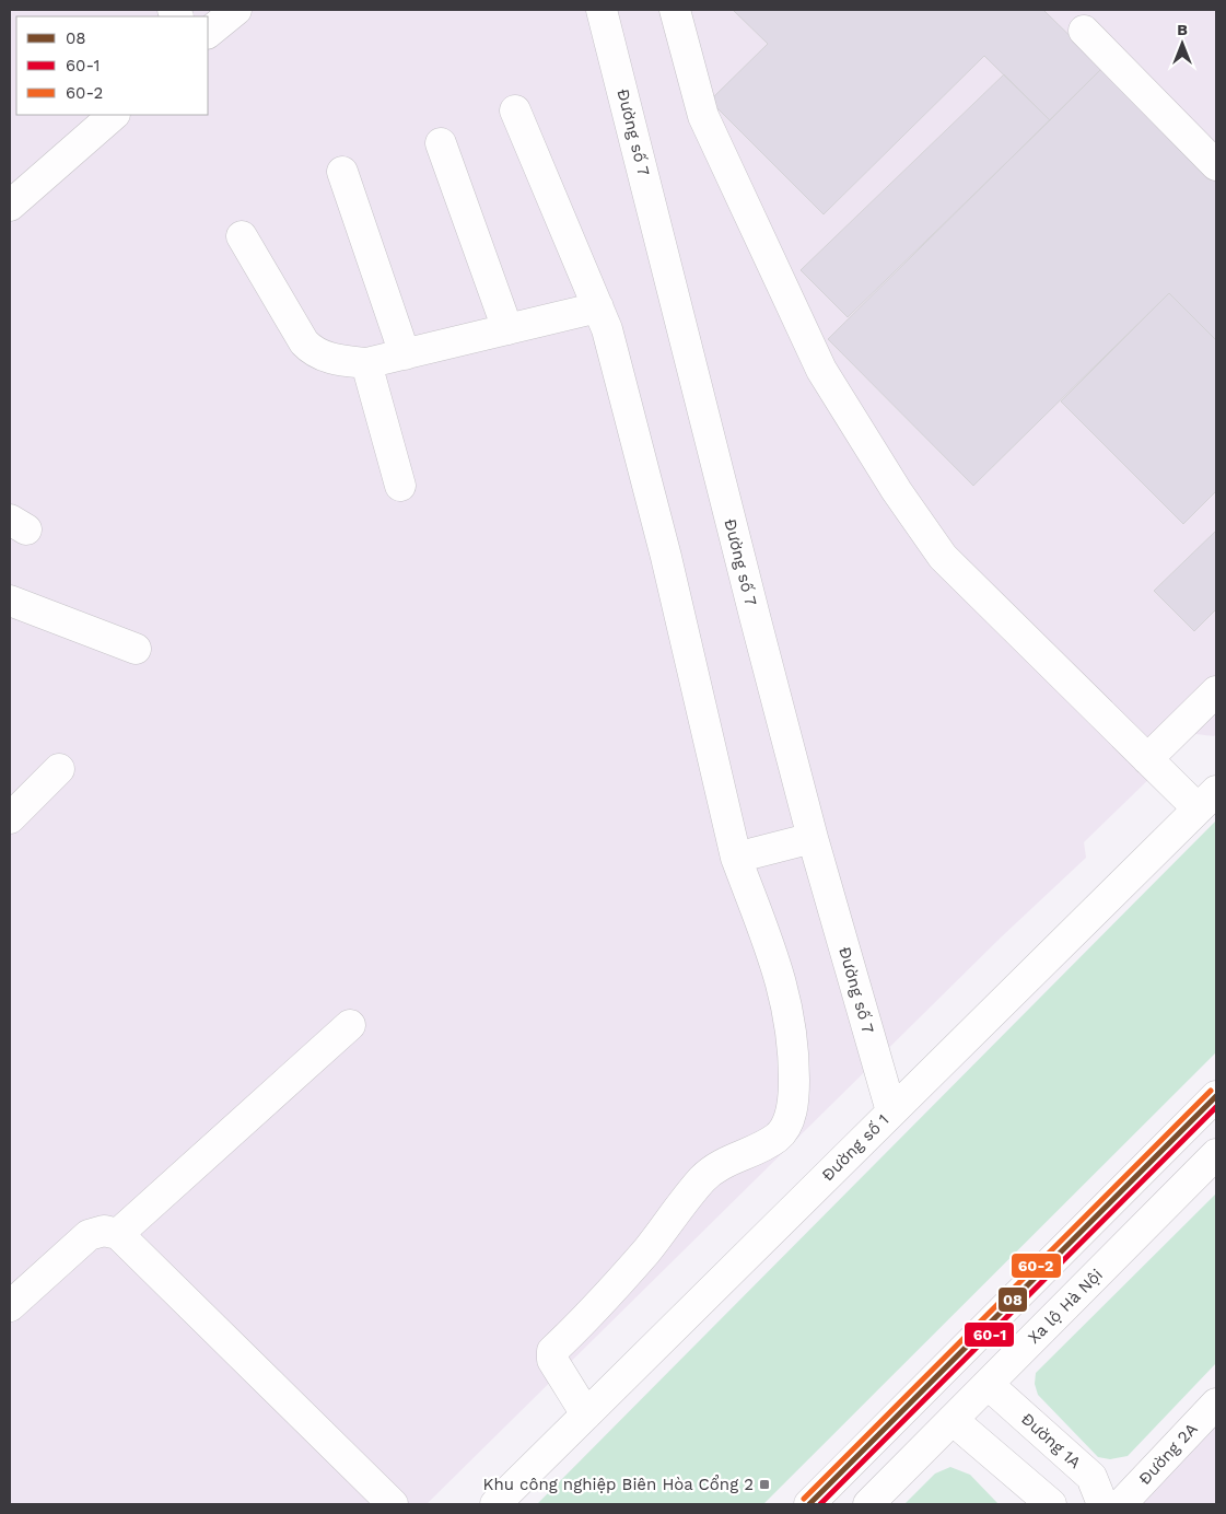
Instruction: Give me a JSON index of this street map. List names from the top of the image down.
{
  "streets": {
    "main road": [
      "Đường số 7",
      "Đường số 1",
      "Xa lộ Hà Nội",
      "Đường 1A",
      "Đường 2A"
    ]
  },
  "crossings": [
    ["Đường số 7", "Đường số 1"],
    ["Xa lộ Hà Nội", "Đường 1A"]
  ],
  "places": {
    "transit": ["Khu công nghiệp Biên Hòa Cổng 2"]
  },
  "lines": ["transit line 60-2", "transit line 08", "transit line 60-1"],
  "legend": ["08", "60-1", "60-2"],
  "north": "top"
}
